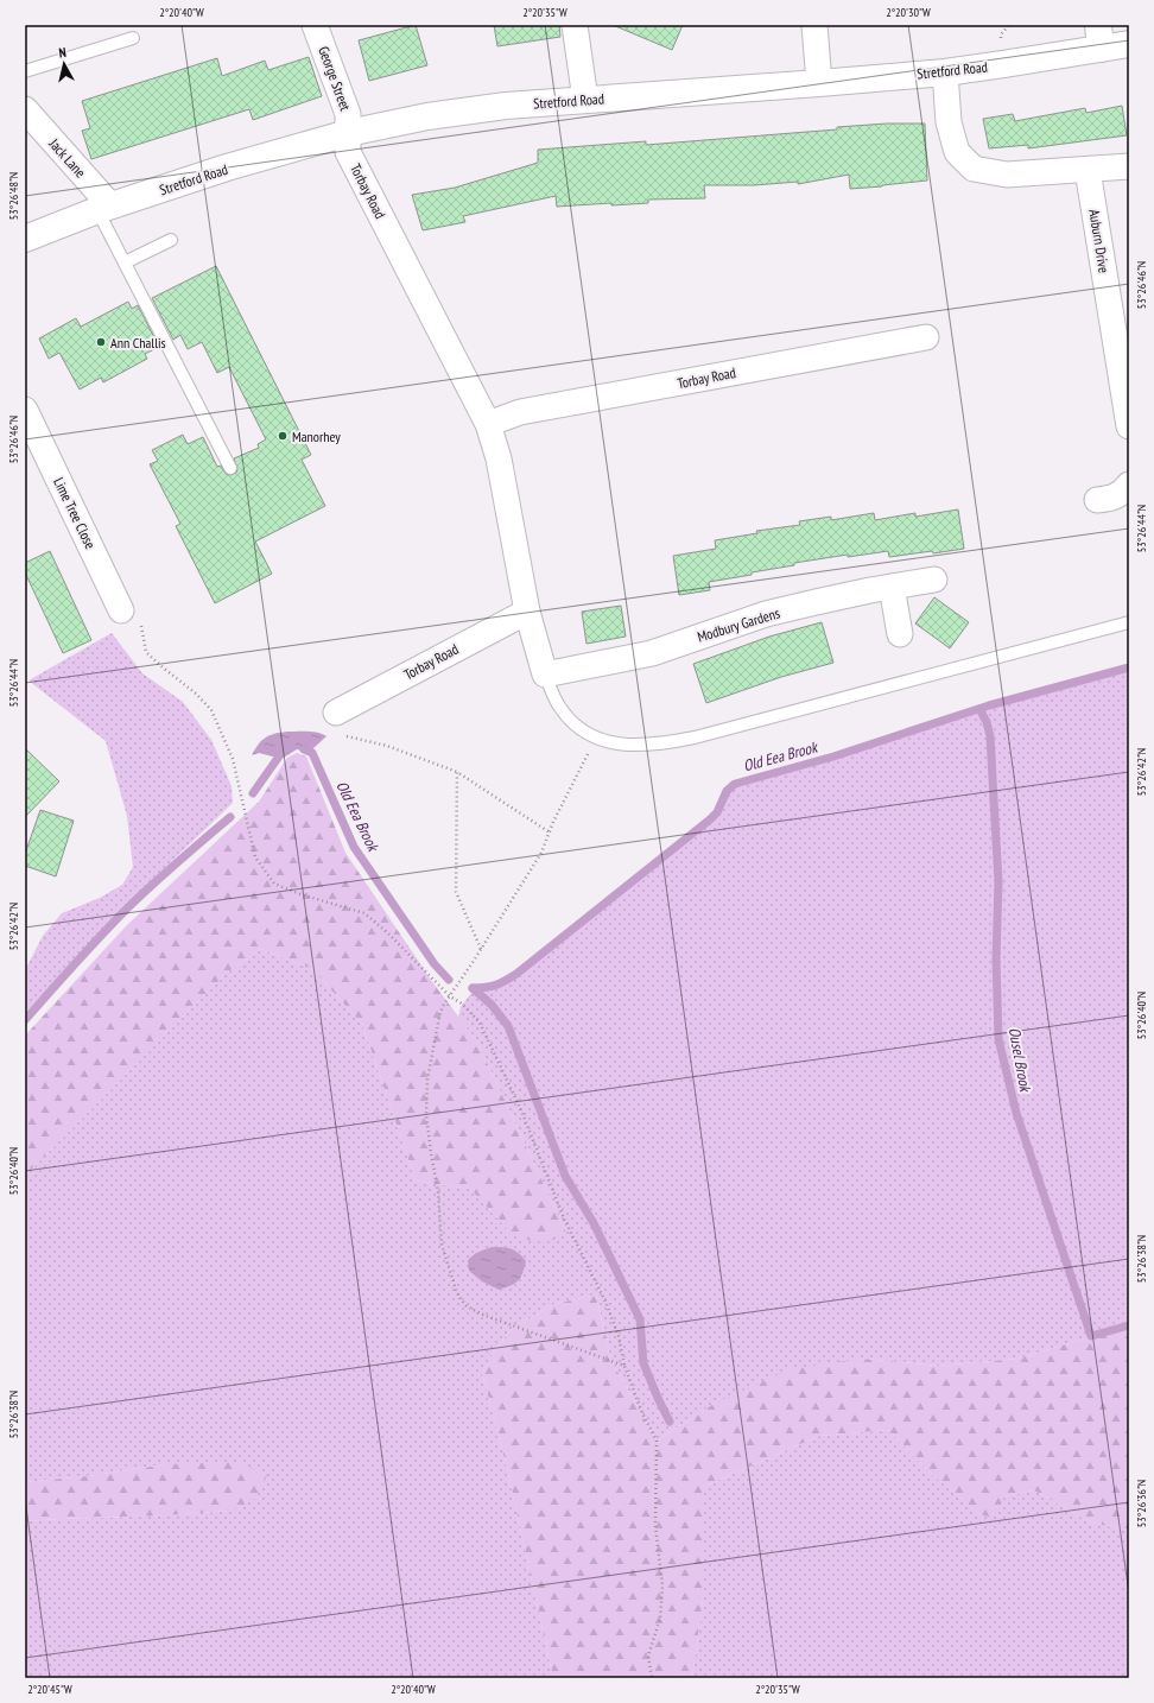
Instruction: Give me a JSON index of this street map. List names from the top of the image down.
{
  "streets": {
    "main road": ["Stretford Road"],
    "street": [
      "George Street",
      "Jack Lane",
      "Torbay Road",
      "Auburn Drive",
      "Lime Tree Close",
      "Modbury Gardens"
    ]
  },
  "crossings": [
    ["Stretford Road", "George Street"],
    ["Stretford Road", "Jack Lane"],
    ["Stretford Road", "Torbay Road"],
    ["George Street", "Torbay Road"],
    ["Torbay Road", "Modbury Gardens"]
  ],
  "water": ["Old Eea Brook", "Ousel Brook"],
  "places": ["Ann Challis", "Manorhey"],
  "north": "top",
  "coordinates": [
    "2°20'40\"W",
    "2°20'35\"W",
    "2°20'30\"W",
    "53°26'48\"N",
    "53°26'46\"N",
    "53°26'44\"N",
    "53°26'42\"N",
    "53°26'40\"N",
    "53°26'38\"N",
    "53°26'36\"N",
    "2°20'45\"W"
  ]
}
